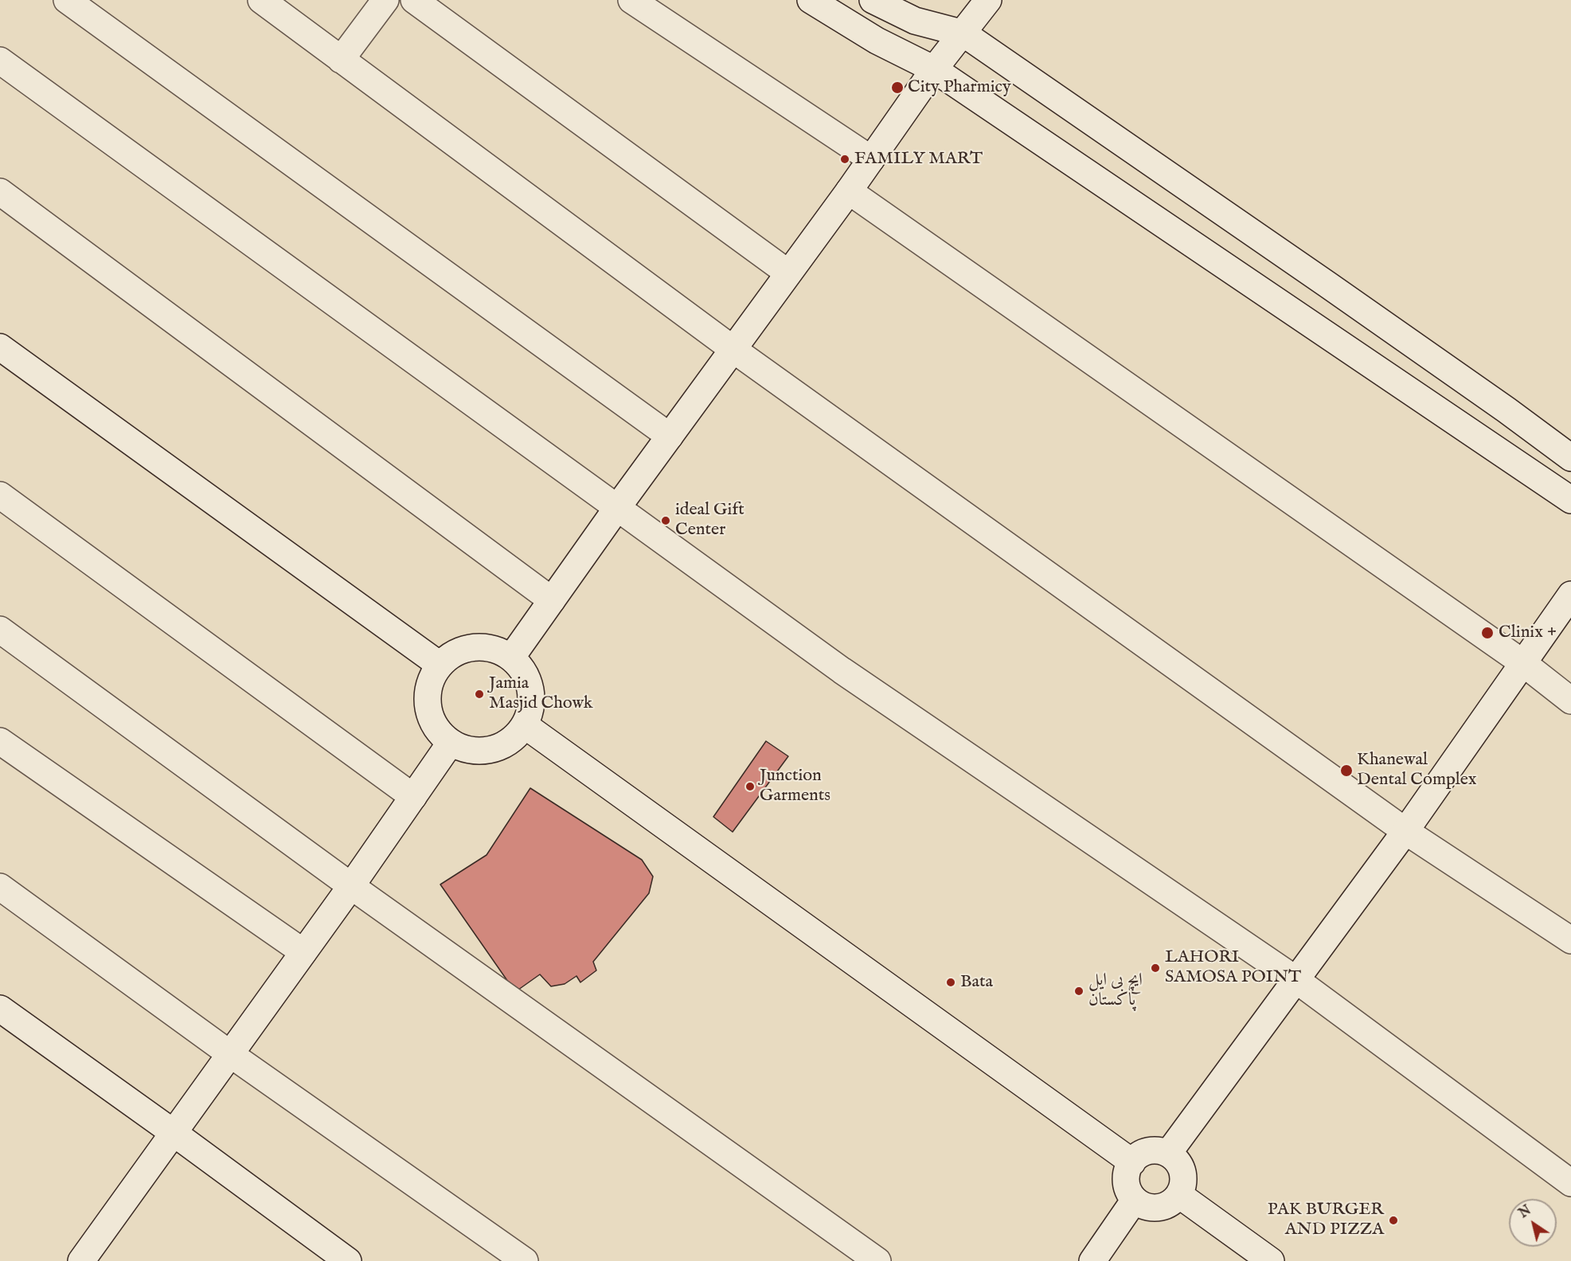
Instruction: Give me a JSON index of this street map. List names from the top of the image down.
{
  "places": [
    "City Pharmicy",
    "FAMILY MART",
    "ideal Gift Center",
    "Clinix +",
    "Jamia Masjid Chowk",
    "Khanewal Dental Complex",
    "Junction Garments",
    "LAHORI SAMOSA POINT",
    "Bata",
    "ایچ بی ایل پاکستان",
    "PAK BURGER AND PIZZA"
  ],
  "north": "top left"
}
